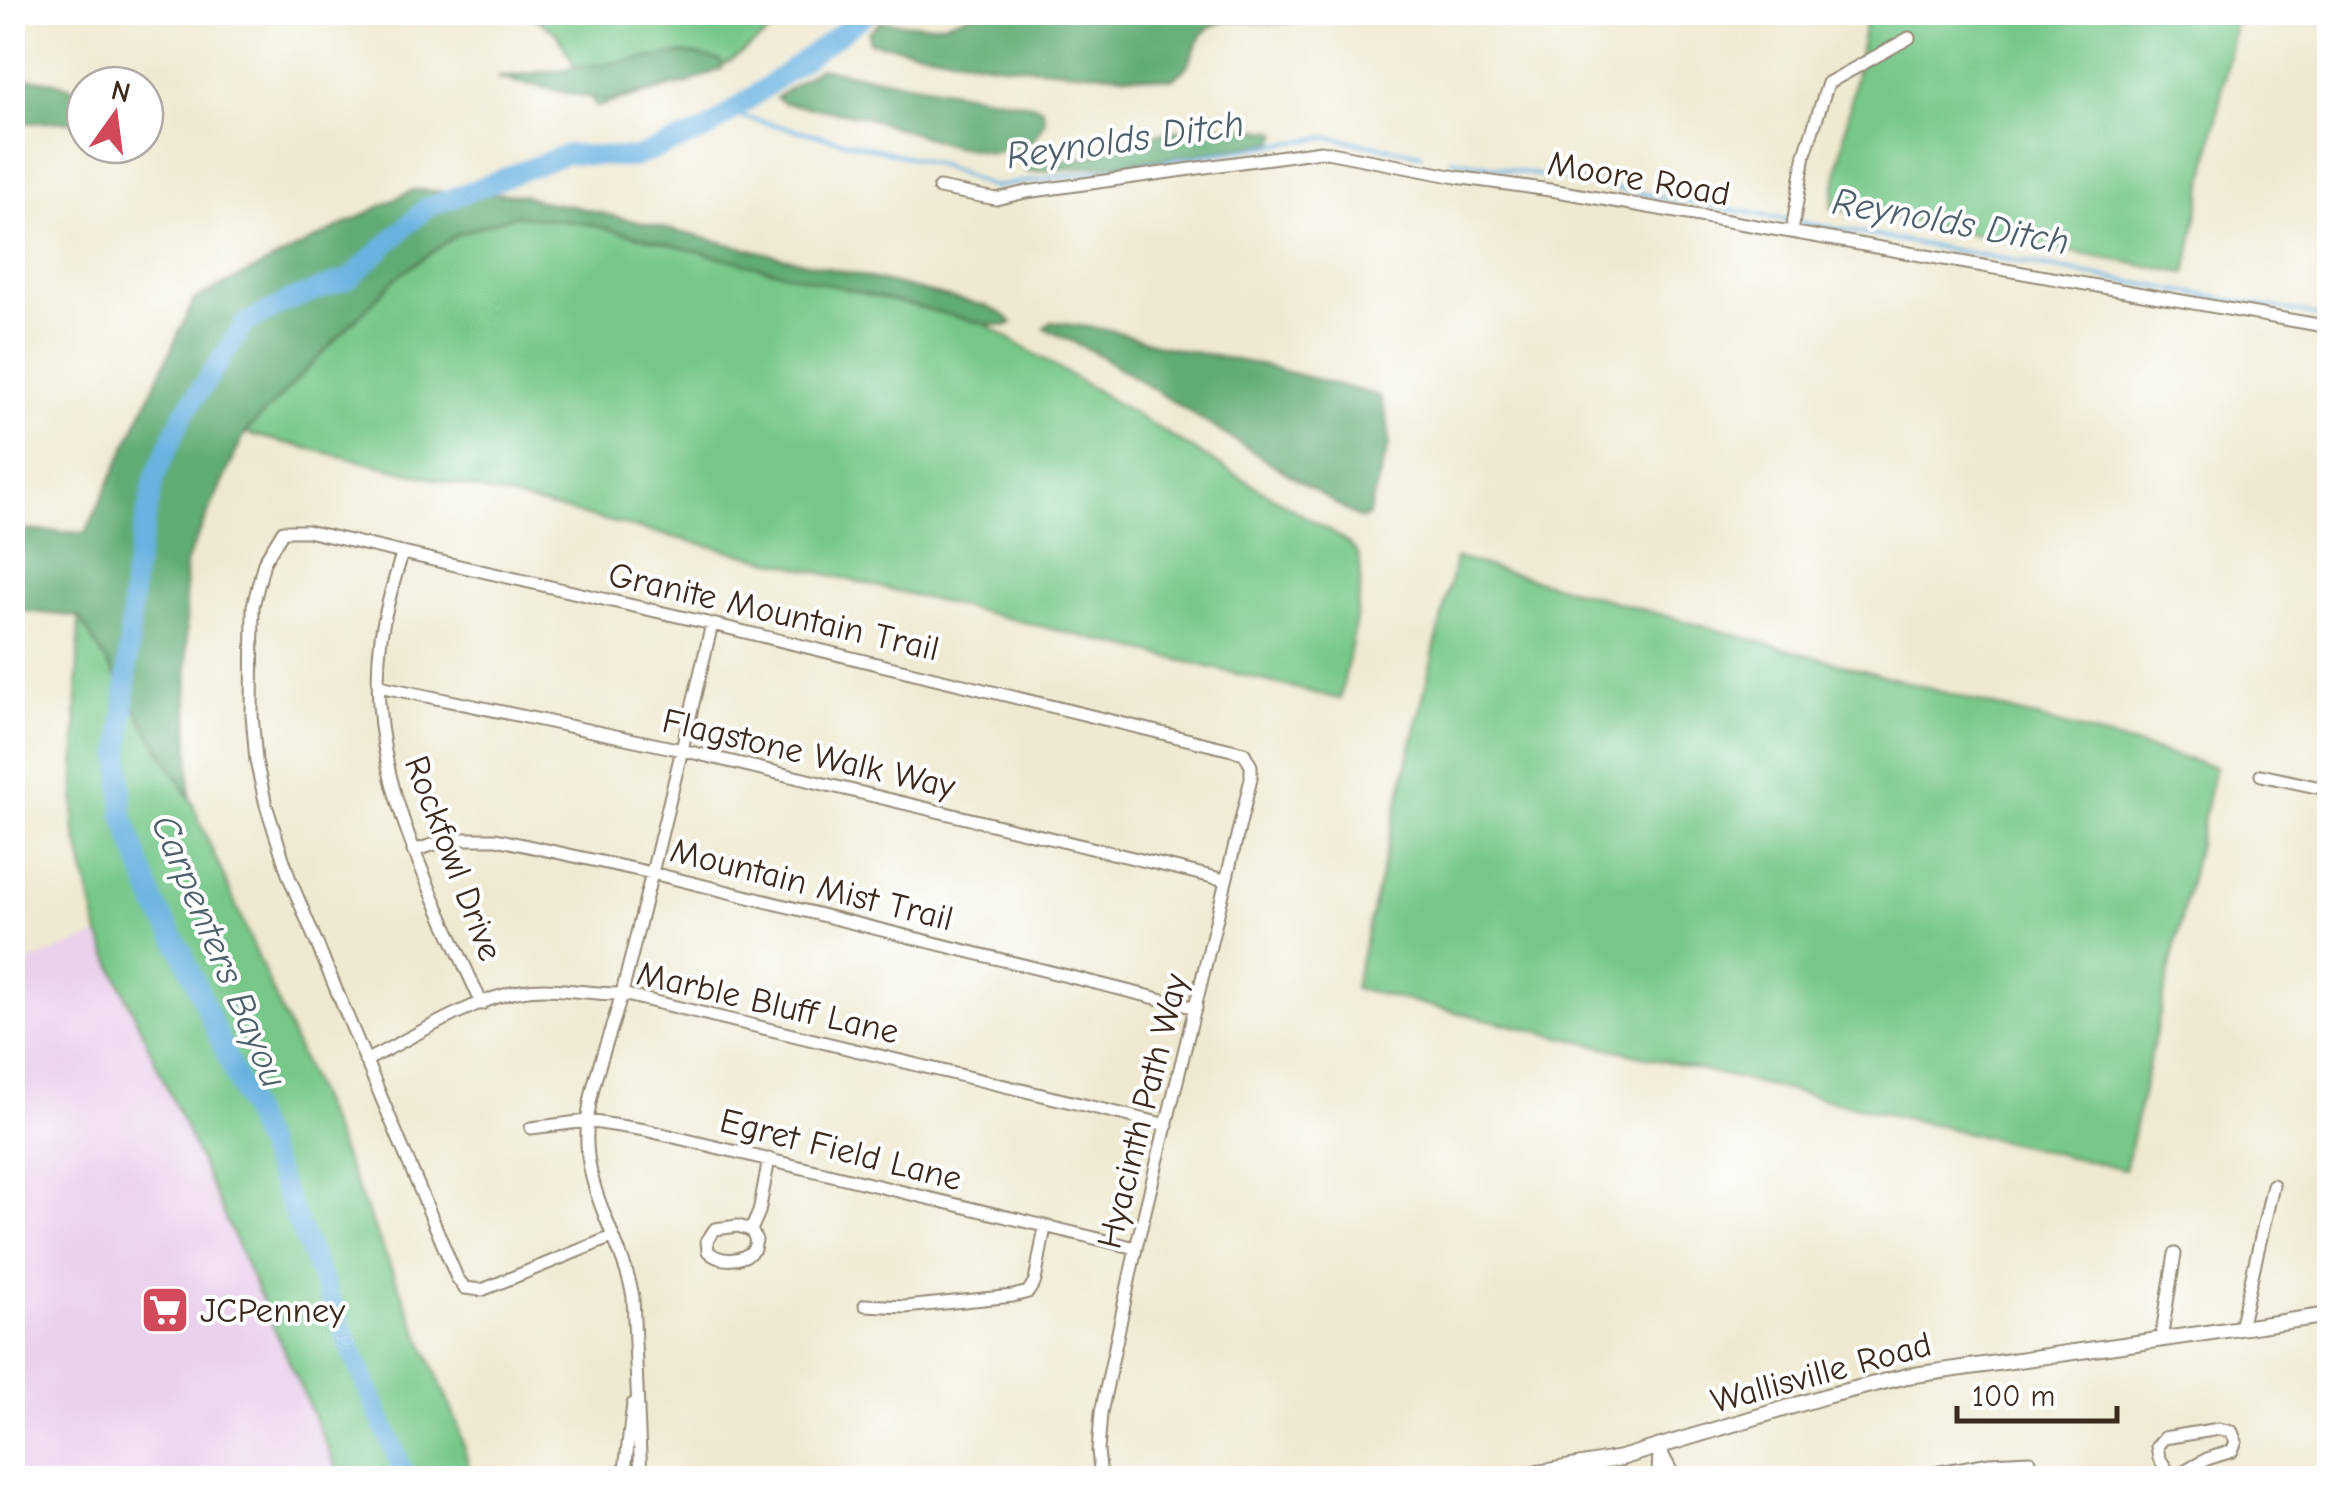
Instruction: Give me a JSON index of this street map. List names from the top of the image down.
{
  "streets": {
    "main road": ["Wallisville Road"],
    "street": [
      "Moore Road",
      "Granite Mountain Trail",
      "Flagstone Walk Way",
      "Rockfowl Drive",
      "Mountain Mist Trail",
      "Marble Bluff Lane",
      "Hyacinth Path Way",
      "Egret Field Lane"
    ]
  },
  "crossings": [
    ["Granite Mountain Trail", "Rockfowl Drive"],
    ["Granite Mountain Trail", "Marble Bluff Lane"],
    ["Granite Mountain Trail", "Hyacinth Path Way"],
    ["Flagstone Walk Way", "Rockfowl Drive"],
    ["Flagstone Walk Way", "Hyacinth Path Way"],
    ["Rockfowl Drive", "Mountain Mist Trail"],
    ["Rockfowl Drive", "Marble Bluff Lane"],
    ["Mountain Mist Trail", "Hyacinth Path Way"],
    ["Marble Bluff Lane", "Hyacinth Path Way"],
    ["Hyacinth Path Way", "Egret Field Lane"]
  ],
  "water": ["Reynolds Ditch", "Carpenters Bayou"],
  "places": {
    "supermarket": ["JCPenney"]
  },
  "scale_bar": "100 m",
  "north": "top"
}
